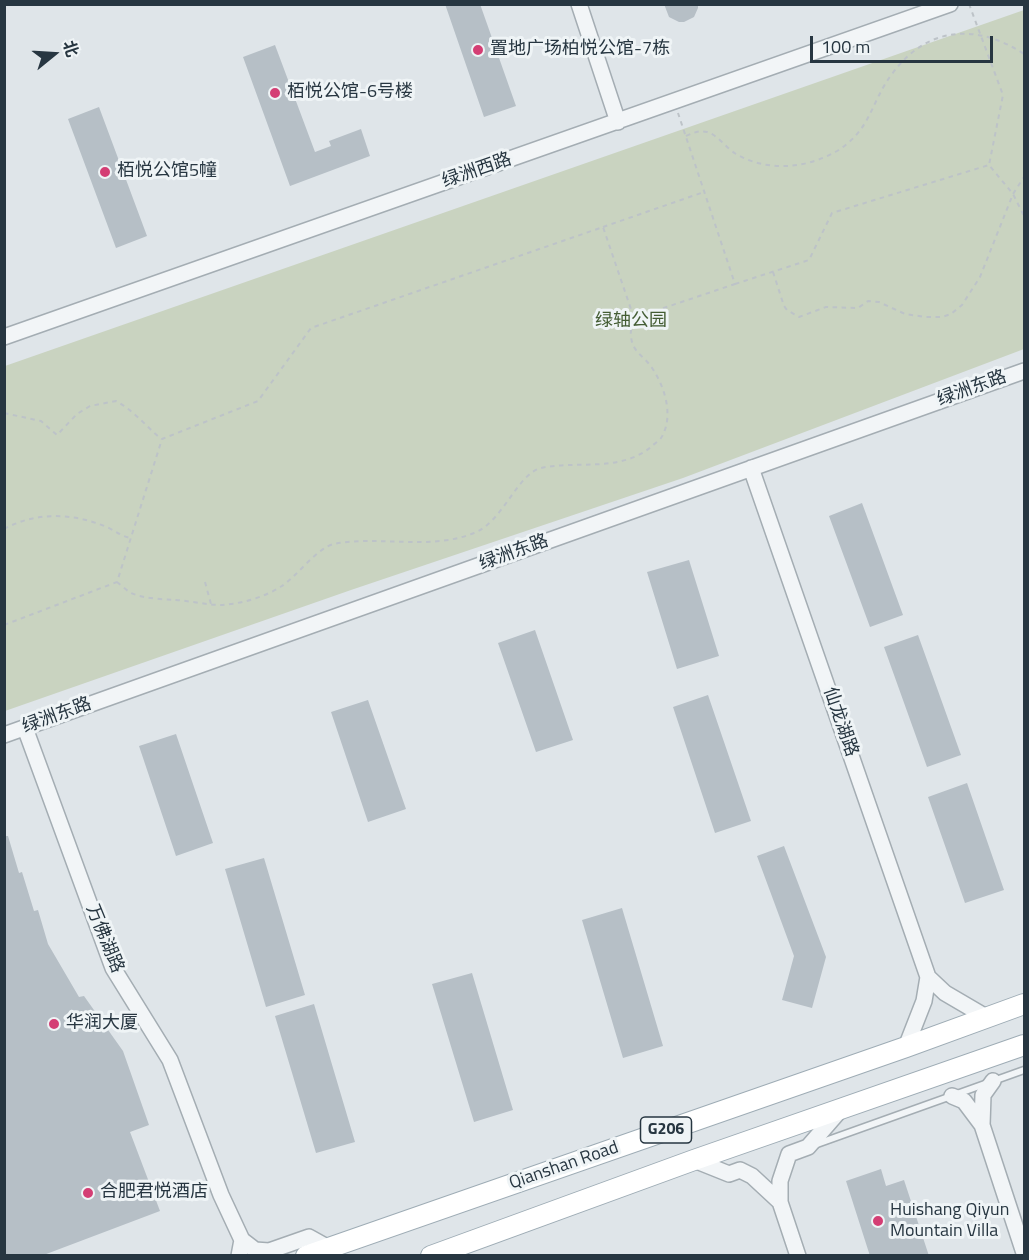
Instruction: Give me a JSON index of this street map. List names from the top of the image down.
{
  "streets": {
    "main road": ["G206", "Qianshan Road"],
    "street": [
      "绿洲西路",
      "绿洲东路",
      "仙龙湖路",
      "万佛湖路"
    ]
  },
  "crossings": [
    ["绿洲东路", "仙龙湖路"],
    ["绿洲东路", "万佛湖路"]
  ],
  "parks": ["绿轴公园"],
  "places": [
    "置地广场柏悦公馆-7栋",
    "栢悦公馆-6号楼",
    "栢悦公馆5幢",
    "华润大厦",
    "合肥君悦酒店",
    "Huishang Qiyun Mountain Villa"
  ],
  "scale_bar": "100 m",
  "north": "right"
}
